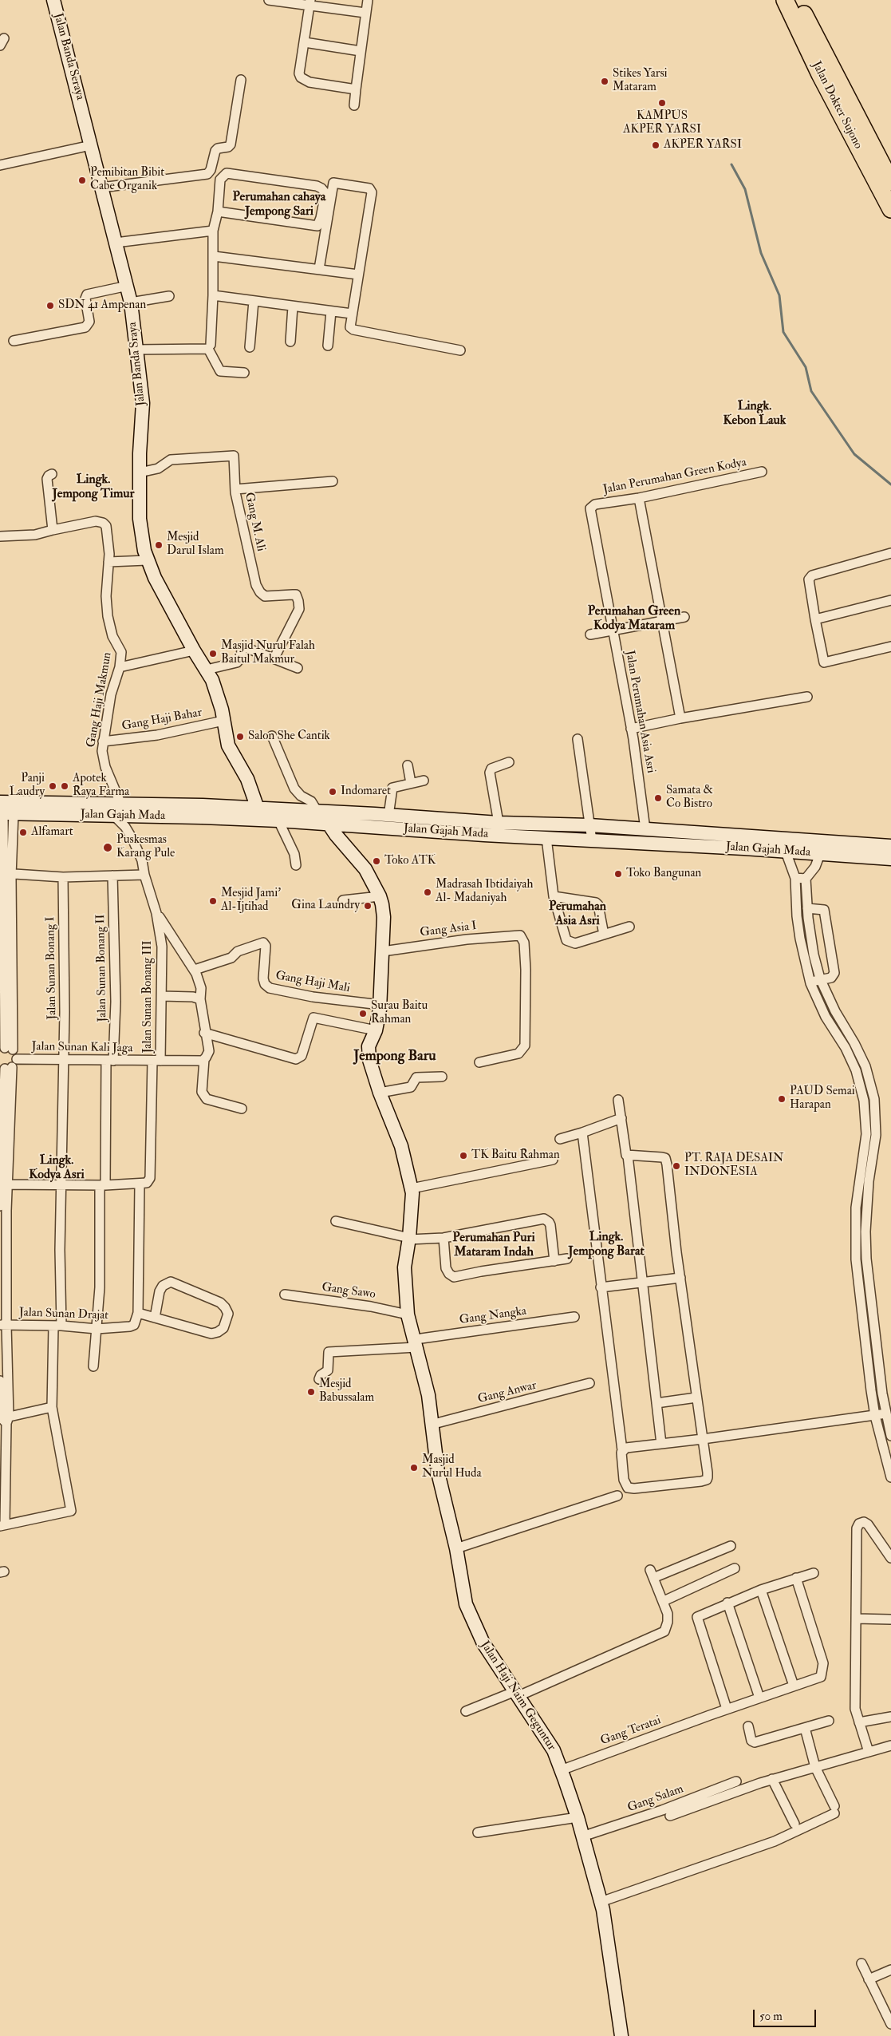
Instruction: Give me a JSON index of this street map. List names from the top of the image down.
{
  "streets": {
    "highway": ["Jalan Dokter Sujono"],
    "street": [
      "Jalan Banda Seraya",
      "Jalan Banda Sraya",
      "Jalan Perumahan Green Kodya",
      "Gang M. Ali",
      "Gang Haji Makmun",
      "Jalan Perumahan Asia Asri",
      "Gang Haji Bahar",
      "Jalan Gajah Mada",
      "Gang Asia I",
      "Jalan Sunan Bonang I",
      "Jalan Sunan Bonang II",
      "Gang Haji Mali",
      "Jalan Sunan Bonang III",
      "Jalan Sunan Kali Jaga",
      "Gang Sawo",
      "Jalan Sunan Drajat",
      "Gang Nangka",
      "Gang Anwar",
      "Jalan Haji Naim Geguntur",
      "Gang Teratai",
      "Gang Salam"
    ]
  },
  "crossings": [
    ["Jalan Banda Seraya", "Jalan Banda Sraya"],
    ["Jalan Banda Sraya", "Gang M. Ali"],
    ["Jalan Banda Sraya", "Gang Haji Bahar"],
    ["Jalan Banda Sraya", "Jalan Gajah Mada"],
    ["Jalan Perumahan Green Kodya", "Jalan Perumahan Asia Asri"],
    ["Gang Haji Makmun", "Gang Haji Bahar"],
    ["Gang Haji Makmun", "Jalan Gajah Mada"],
    ["Jalan Perumahan Asia Asri", "Jalan Gajah Mada"],
    ["Jalan Gajah Mada", "Jalan Sunan Bonang III"],
    ["Jalan Gajah Mada", "Jalan Haji Naim Geguntur"],
    ["Gang Asia I", "Jalan Haji Naim Geguntur"],
    ["Jalan Sunan Bonang I", "Jalan Sunan Kali Jaga"],
    ["Jalan Sunan Bonang I", "Jalan Sunan Drajat"],
    ["Jalan Sunan Bonang II", "Jalan Sunan Kali Jaga"],
    ["Jalan Sunan Bonang II", "Jalan Sunan Drajat"],
    ["Gang Haji Mali", "Jalan Haji Naim Geguntur"],
    ["Jalan Sunan Bonang III", "Jalan Sunan Kali Jaga"],
    ["Gang Sawo", "Jalan Haji Naim Geguntur"],
    ["Gang Nangka", "Jalan Haji Naim Geguntur"],
    ["Gang Anwar", "Jalan Haji Naim Geguntur"],
    ["Jalan Haji Naim Geguntur", "Gang Teratai"],
    ["Jalan Haji Naim Geguntur", "Gang Salam"]
  ],
  "districts": [
    "Perumahan cahaya Jempong Sari",
    "Lingk. Kebon Lauk",
    "Lingk. Jempong Timur",
    "Perumahan Green Kodya Mataram",
    "Perumahan Asia Asri",
    "Jempong Baru",
    "Lingk. Kodya Asri",
    "Lingk. Jempong Barat",
    "Perumahan Puri Mataram Indah"
  ],
  "places": [
    "Stikes Yarsi Mataram",
    "KAMPUS AKPER YARSI",
    "AKPER YARSI",
    "Pemibitan Bibit Cabe Organik",
    "SDN 41 Ampenan",
    "Mesjid Darul Islam",
    "Masjid Nurul Falah Baitul Makmur",
    "Salon She Cantik",
    "Panji Laudry",
    "Apotek Raya Farma",
    "Indomaret",
    "Samata & Co Bistro",
    "Alfamart",
    "Puskesmas Karang Pule",
    "Toko ATK",
    "Toko Bangunan",
    "Madrasah Ibtidaiyah Al- Madaniyah",
    "Mesjid Jami' Al-Ijtihad",
    "Gina Laundry",
    "Surau Baitu Rahman",
    "PAUD Semai Harapan",
    "TK Baitu Rahman",
    "PT. RAJA DESAIN INDONESIA",
    "Mesjid Babussalam",
    "Masjid Nurul Huda"
  ],
  "scale_bar": "50 m"
}
